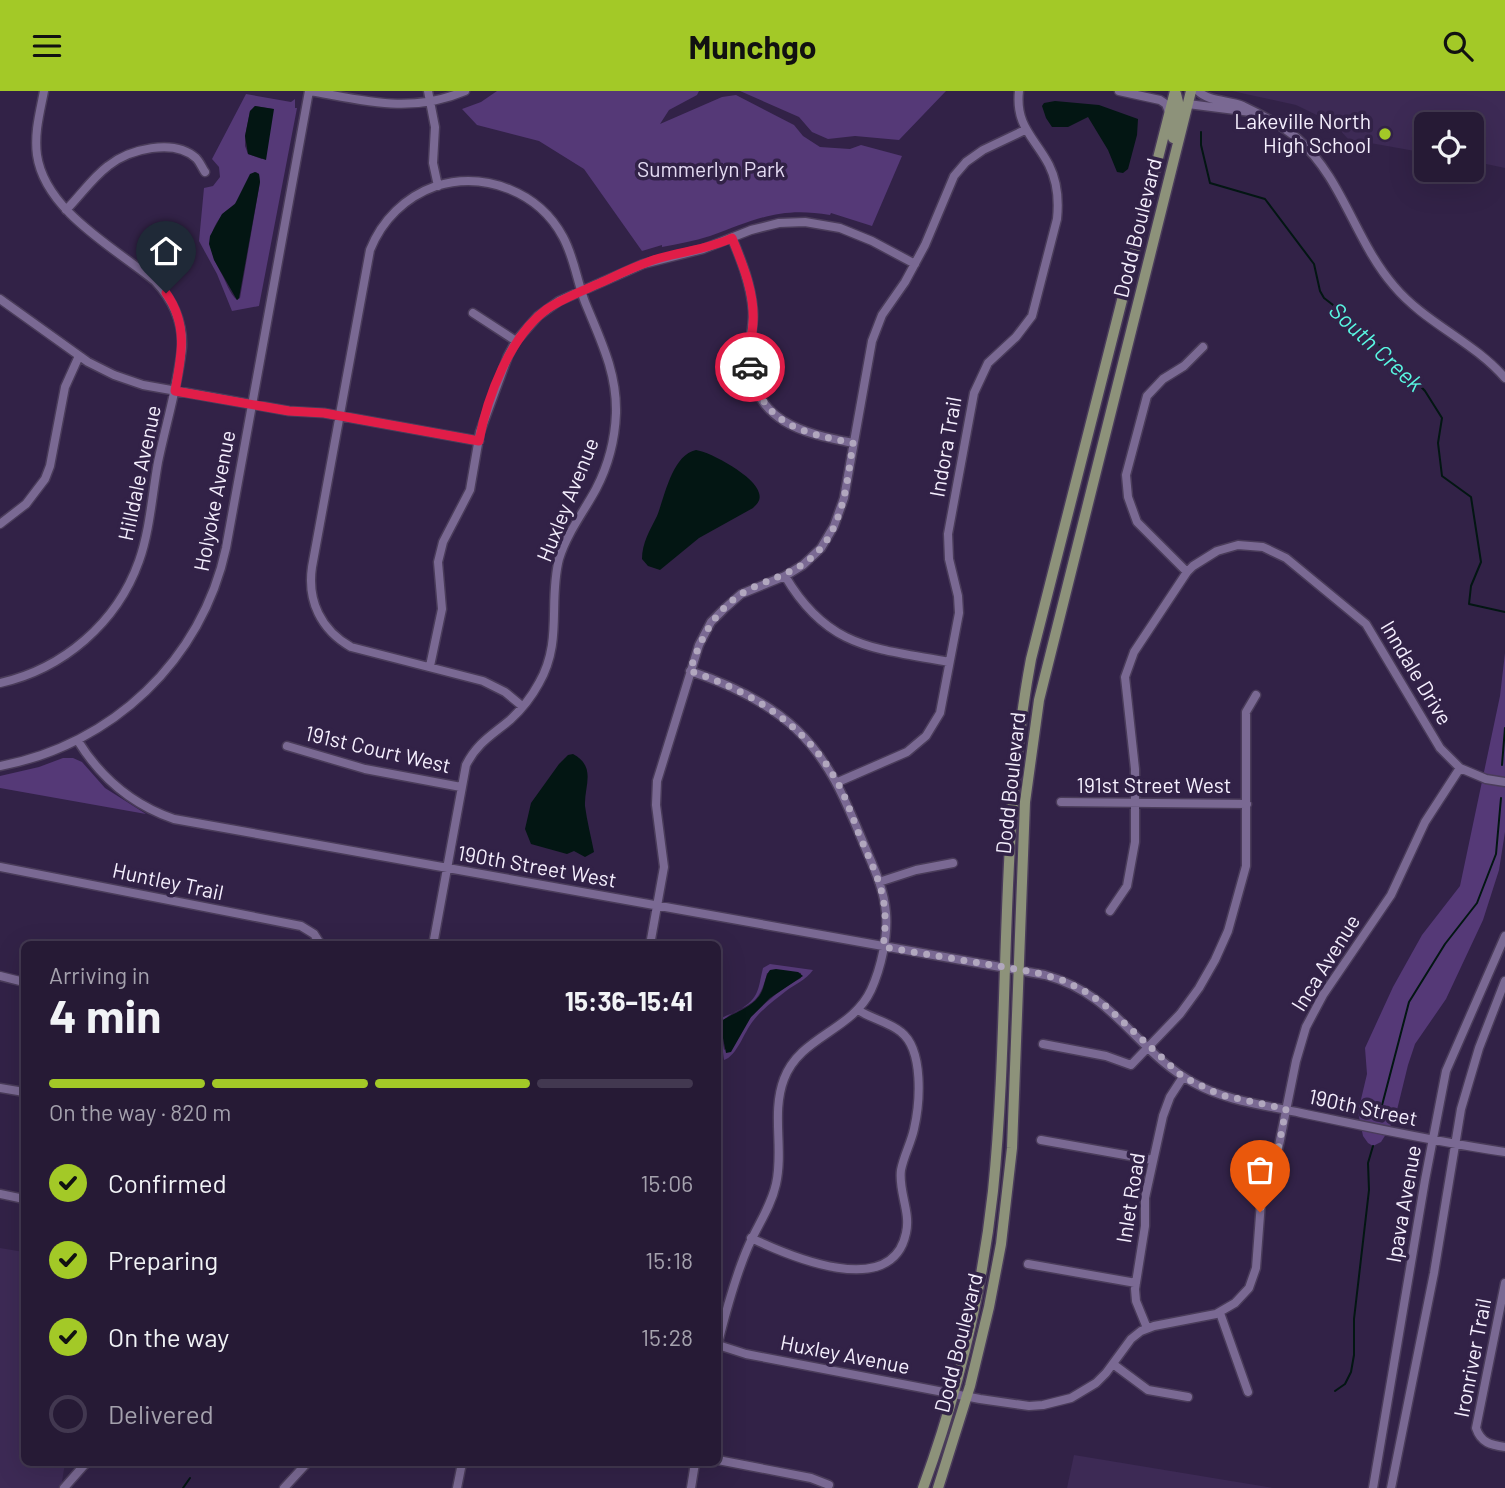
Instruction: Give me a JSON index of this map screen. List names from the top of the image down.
{
  "streets": {
    "main road": ["Dodd Boulevard"],
    "street": [
      "Indora Trail",
      "Hilldale Avenue",
      "Huxley Avenue",
      "Holyoke Avenue",
      "Inndale Drive",
      "191st Court West",
      "191st Street West",
      "190th Street West",
      "Huntley Trail",
      "Inca Avenue",
      "190th Street",
      "Inlet Road",
      "Ipava Avenue",
      "Ironriver Trail"
    ]
  },
  "crossings": [
    ["Dodd Boulevard", "Huxley Avenue"],
    ["Dodd Boulevard", "190th Street West"],
    ["Dodd Boulevard", "190th Street"],
    ["Huxley Avenue", "191st Court West"],
    ["Huxley Avenue", "190th Street West"],
    ["Holyoke Avenue", "190th Street West"],
    ["Inndale Drive", "191st Street West"],
    ["Inndale Drive", "Inca Avenue"],
    ["190th Street West", "190th Street"],
    ["Inca Avenue", "190th Street"],
    ["Inca Avenue", "Inlet Road"],
    ["190th Street", "Inlet Road"],
    ["190th Street", "Ipava Avenue"]
  ],
  "water": ["South Creek"],
  "parks": ["Summerlyn Park"],
  "places": ["Lakeville North High School"],
  "page": {
    "header": "Munchgo",
    "heading": ["4 min", "Arriving in", "15:36–15:41"],
    "bar": "On the way · 820 m",
    "list": [
      ["Confirmed", "15:06"],
      ["Preparing", "15:18"],
      ["On the way", "15:28"],
      "Delivered"
    ]
  }
}
